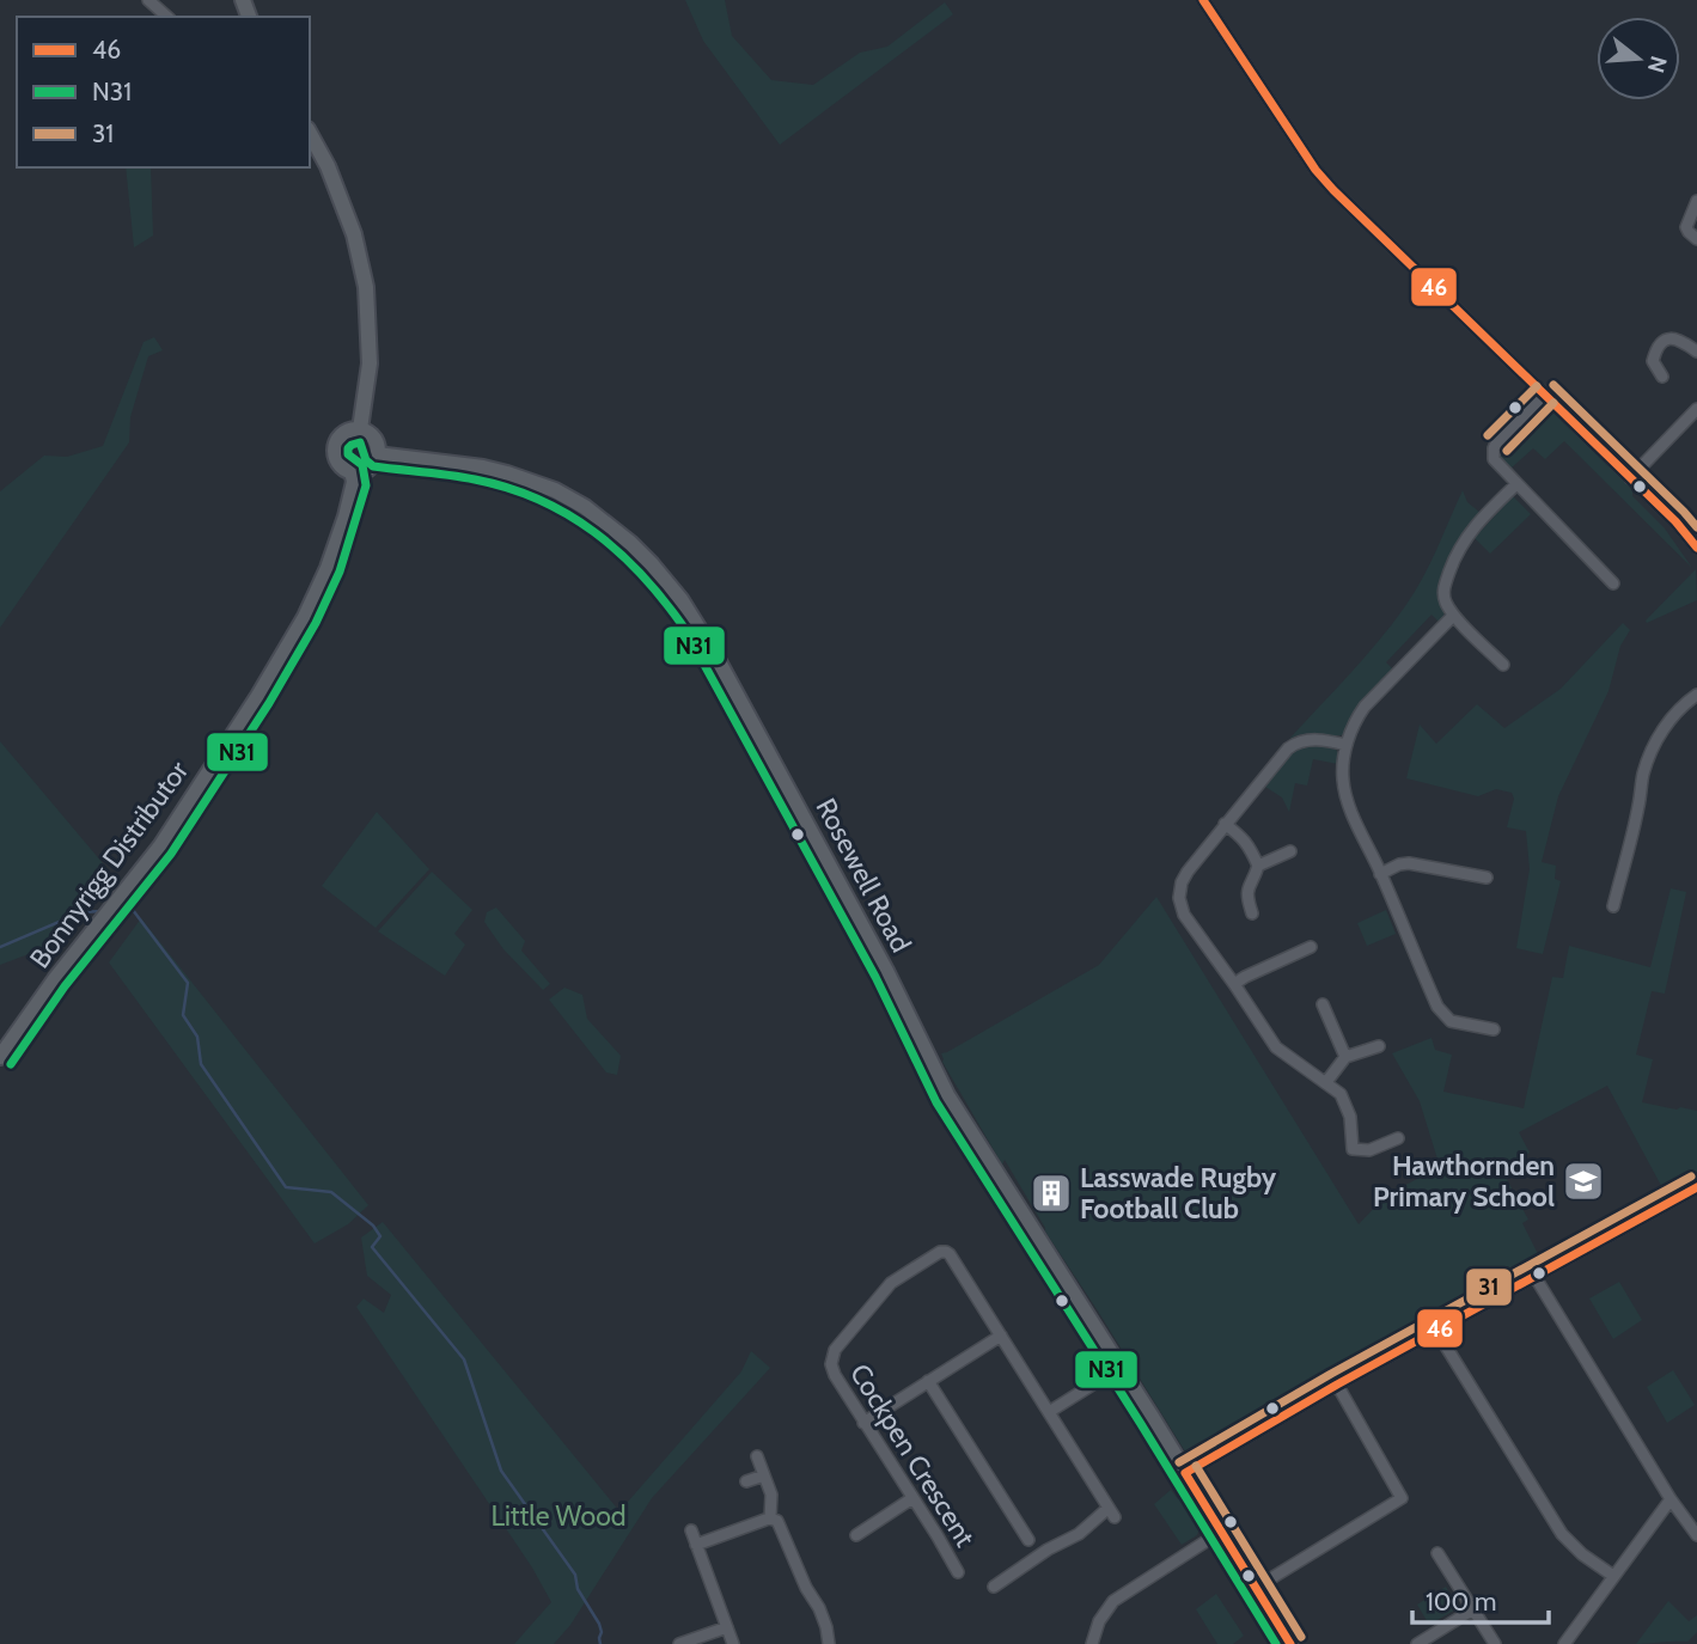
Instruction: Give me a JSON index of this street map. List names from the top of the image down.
{
  "streets": {
    "main road": ["Bonnyrigg Distributor", "Rosewell Road"],
    "street": ["Cockpen Crescent"]
  },
  "crossings": [
    ["Bonnyrigg Distributor", "Rosewell Road"]
  ],
  "parks": ["Little Wood"],
  "places": {
    "school or university": ["Hawthornden Primary School"],
    "building": ["Lasswade Rugby Football Club"]
  },
  "lines": ["transit line 46", "transit line 31", "transit line N31"],
  "legend": ["46", "N31", "31"],
  "scale_bar": "100 m",
  "north": "right"
}
